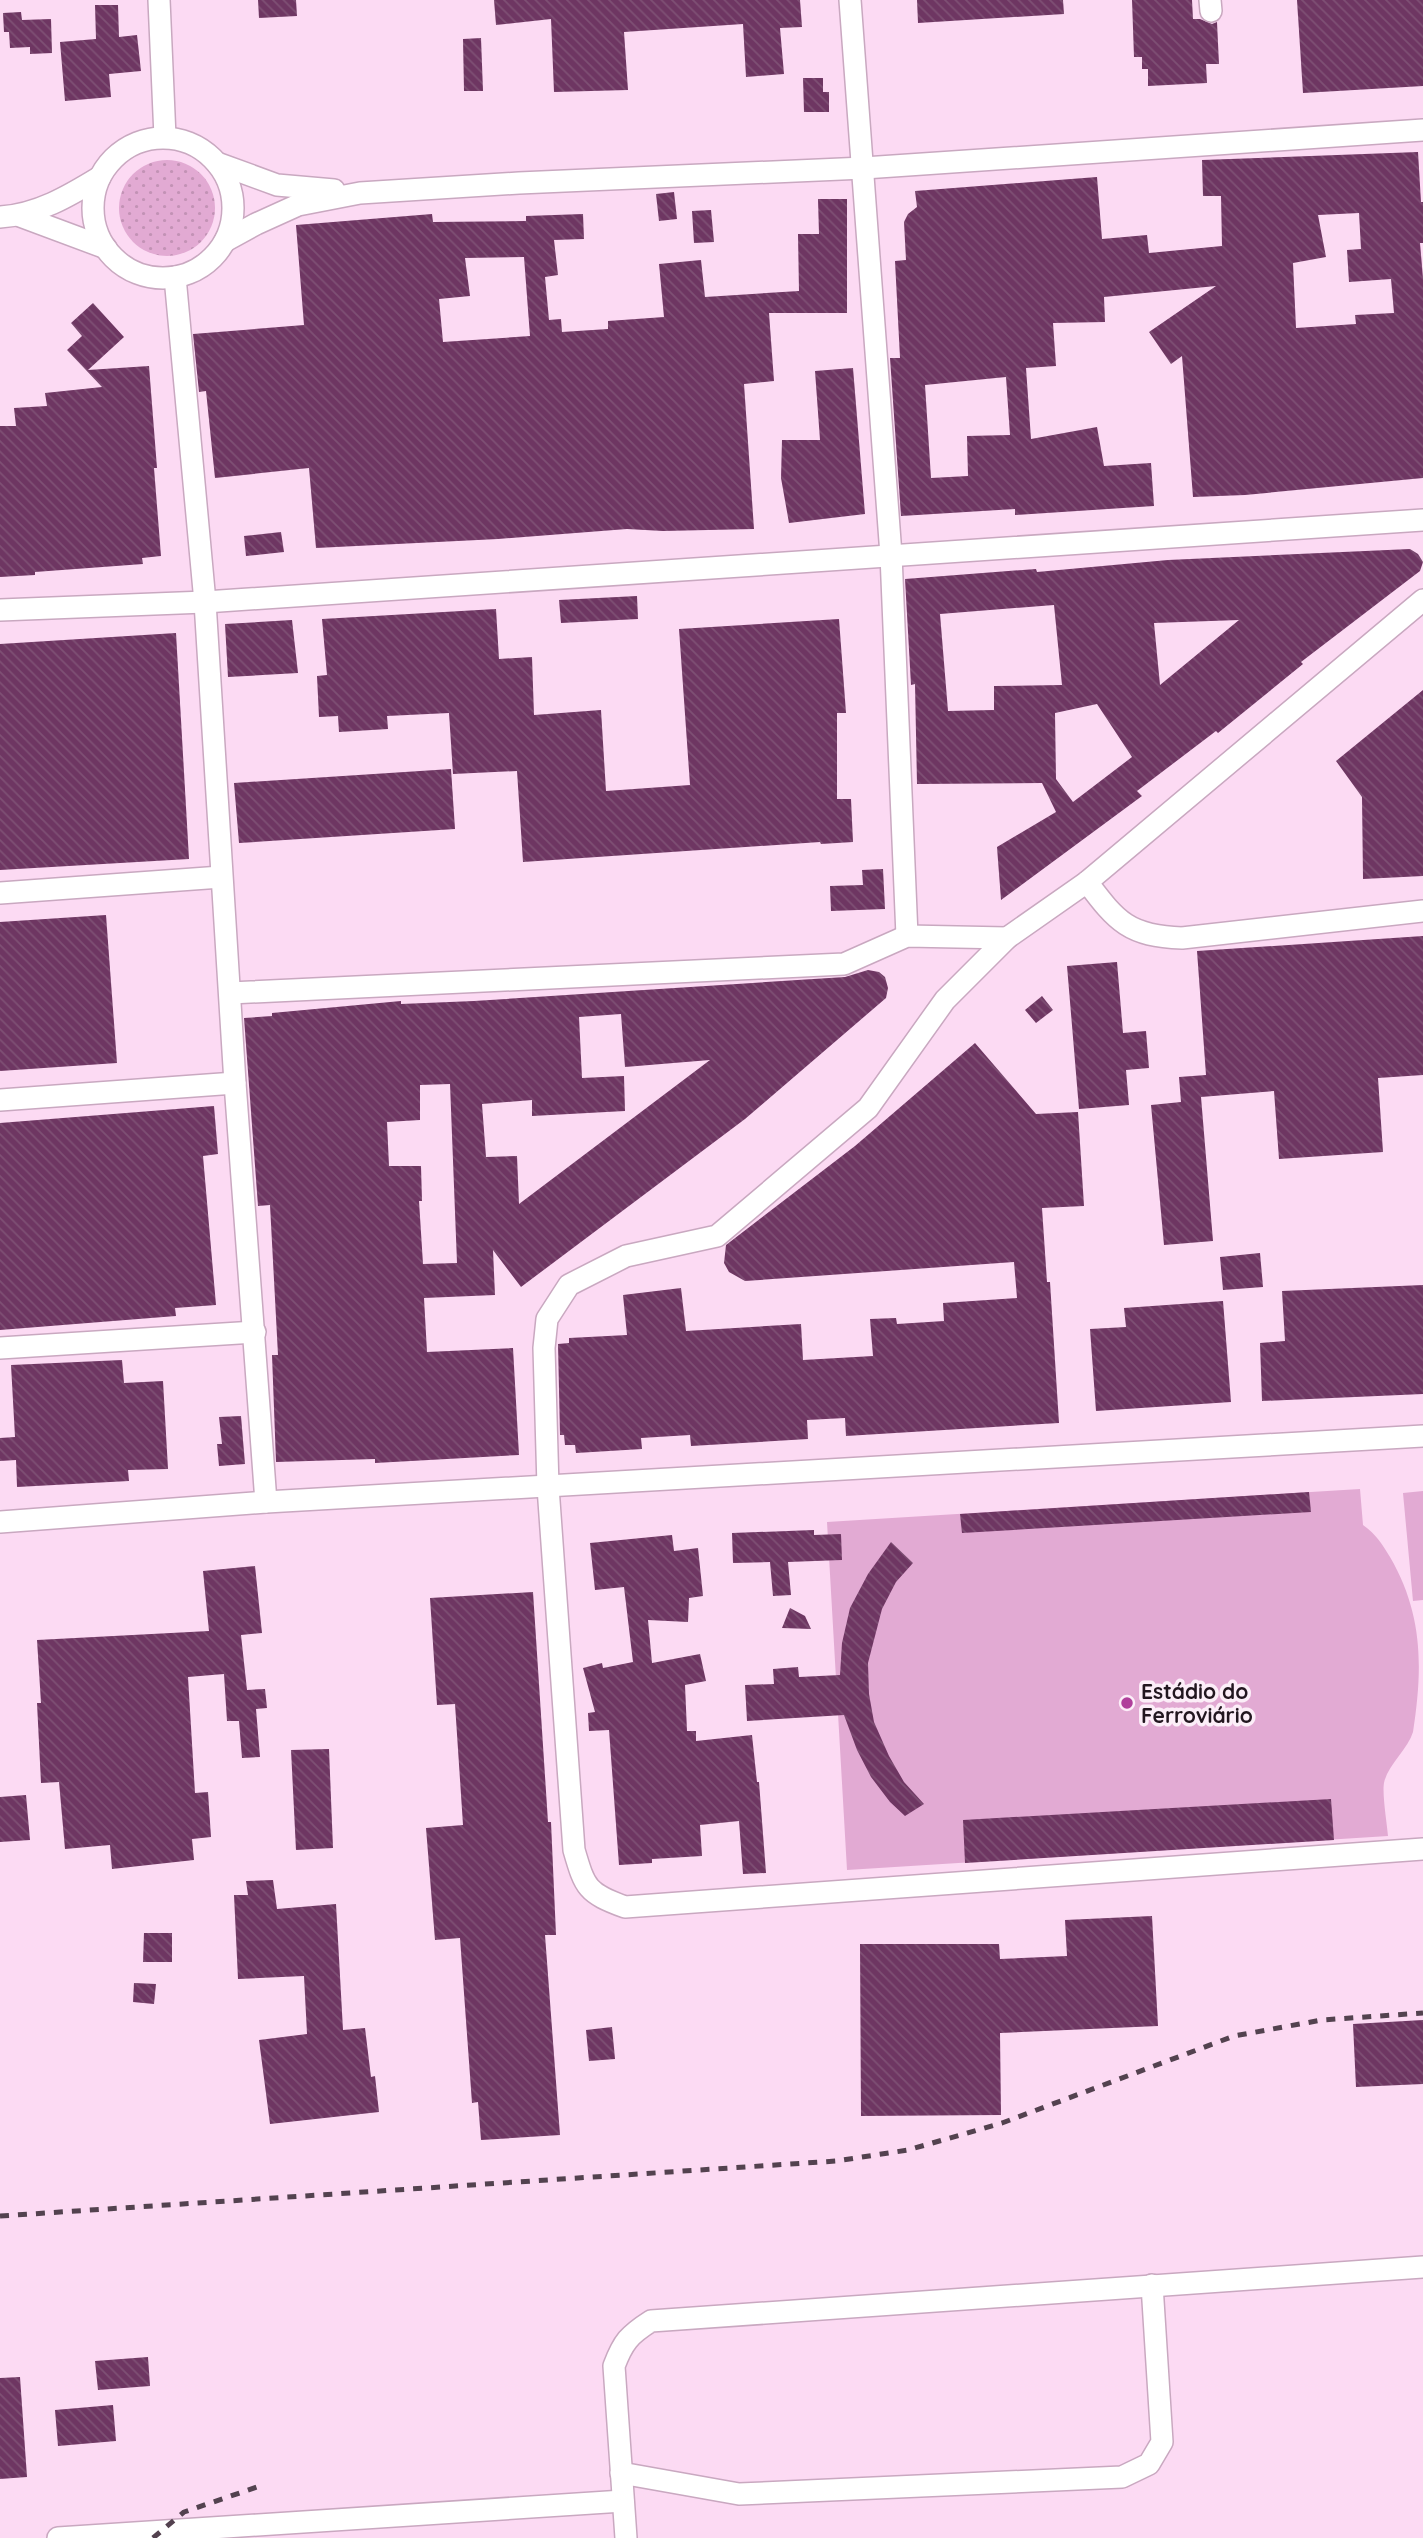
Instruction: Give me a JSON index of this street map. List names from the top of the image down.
{
  "places": ["Estádio do Ferroviário"]
}
